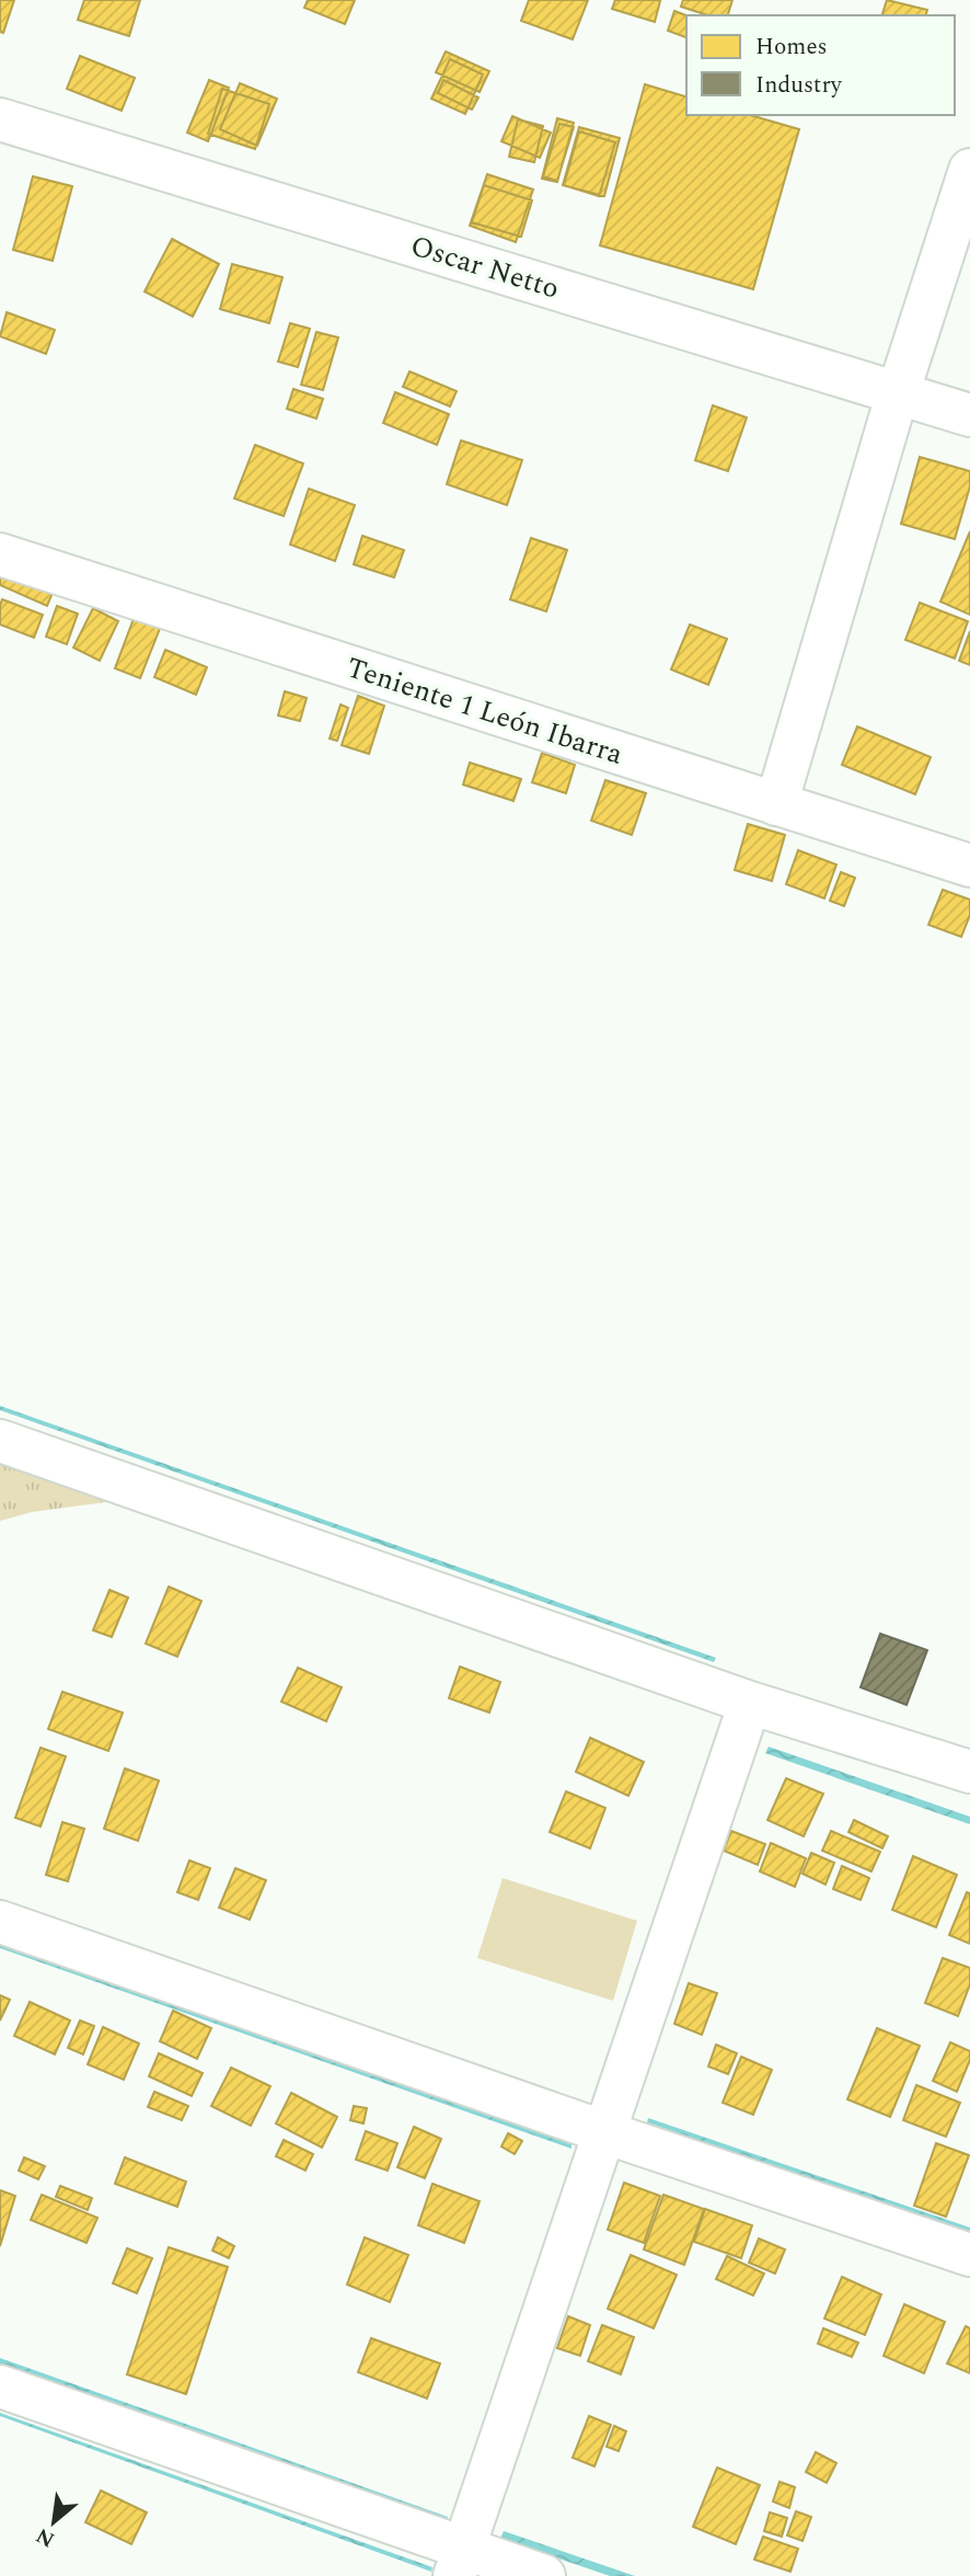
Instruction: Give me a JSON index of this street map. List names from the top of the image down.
{
  "streets": {
    "street": ["Oscar Netto", "Teniente 1 León Ibarra"]
  },
  "legend": ["Homes", "Industry"],
  "north": "bottom left"
}
